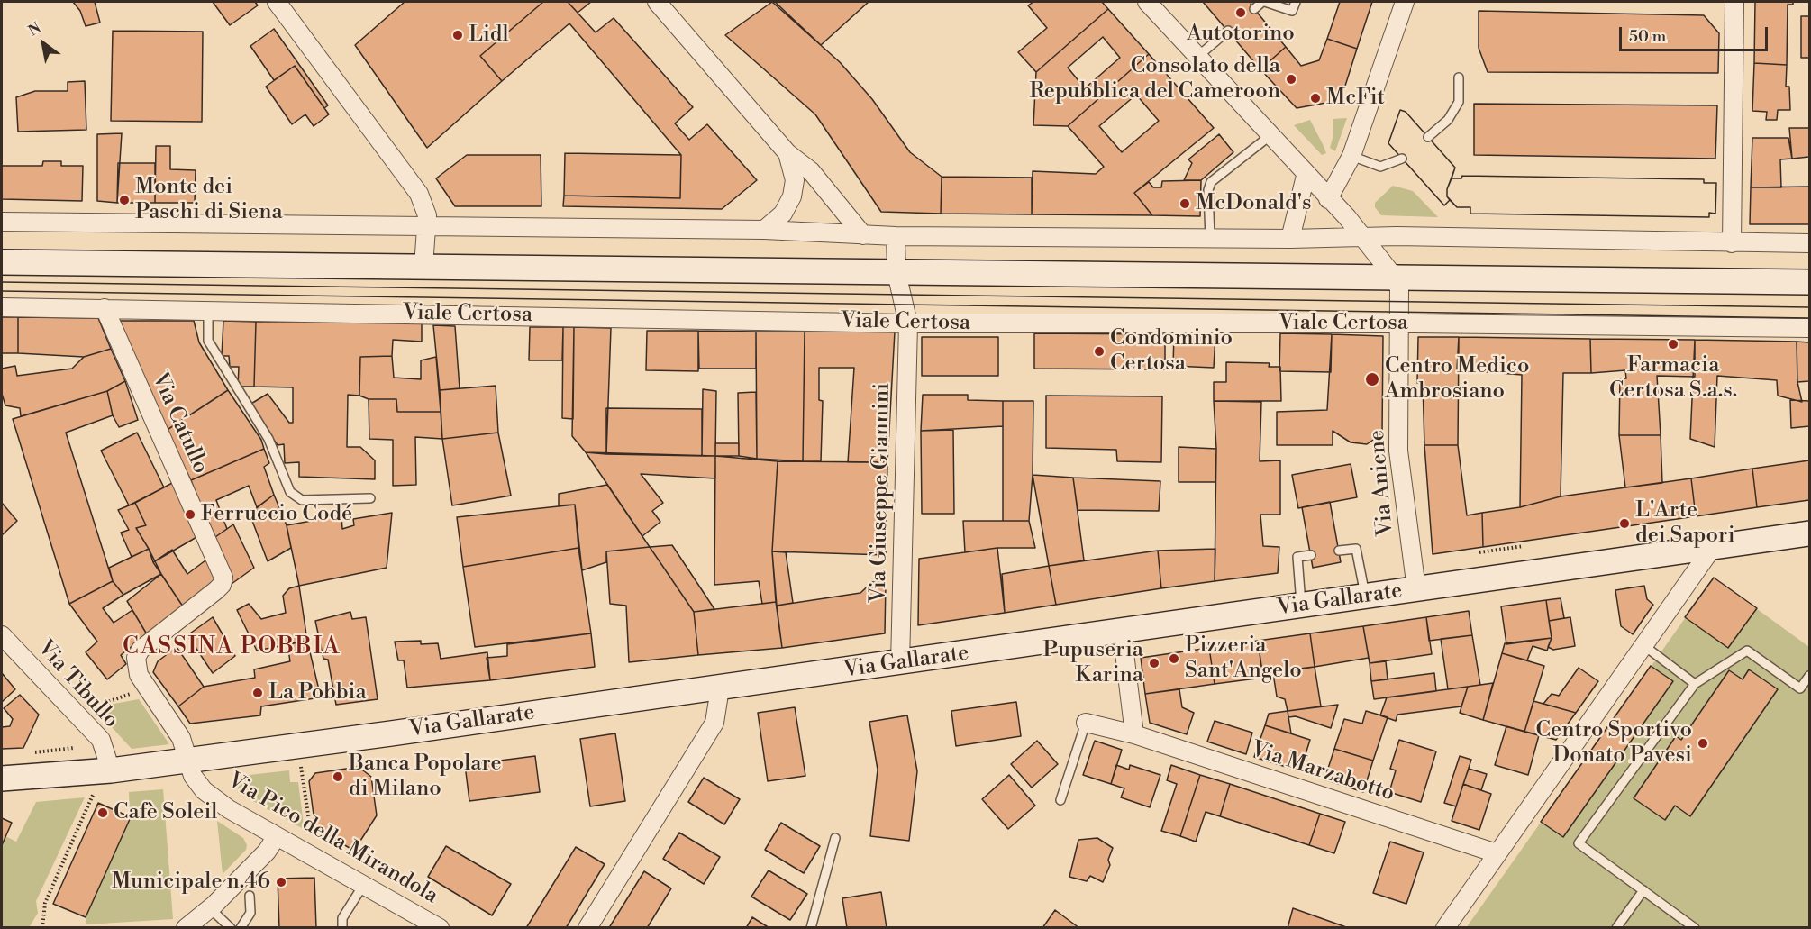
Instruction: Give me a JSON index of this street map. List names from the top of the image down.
{
  "streets": {
    "street": [
      "Viale Certosa",
      "Via Catullo",
      "Via Aniene",
      "Via Giuseppe Giannini",
      "Via Gallarate",
      "Via Tibullo",
      "Via Marzabotto",
      "Via Pico della Mirandola"
    ]
  },
  "crossings": [
    ["Viale Certosa", "Via Catullo"],
    ["Viale Certosa", "Via Aniene"],
    ["Viale Certosa", "Via Giuseppe Giannini"],
    ["Via Catullo", "Via Gallarate"],
    ["Via Catullo", "Via Pico della Mirandola"],
    ["Via Aniene", "Via Gallarate"],
    ["Via Giuseppe Giannini", "Via Gallarate"],
    ["Via Gallarate", "Via Tibullo"],
    ["Via Gallarate", "Via Pico della Mirandola"]
  ],
  "districts": ["CASSINA POBBIA"],
  "places": [
    "Autotorino",
    "Lidl",
    "Consolato della Repubblica del Cameroon",
    "McFit",
    "Monte dei Paschi di Siena",
    "McDonald's",
    "Farmacia Certosa S.a.s.",
    "Condominio Certosa",
    "Centro Medico Ambrosiano",
    "Ferruccio Codé",
    "L'Arte dei Sapori",
    "Pizzeria Sant'Angelo",
    "Pupuseria Karina",
    "La Pobbia",
    "Centro Sportivo Donato Pavesi",
    "Banca Popolare di Milano",
    "Cafè Soleil",
    "Municipale n.46"
  ],
  "scale_bar": "50 m",
  "north": "top left"
}
